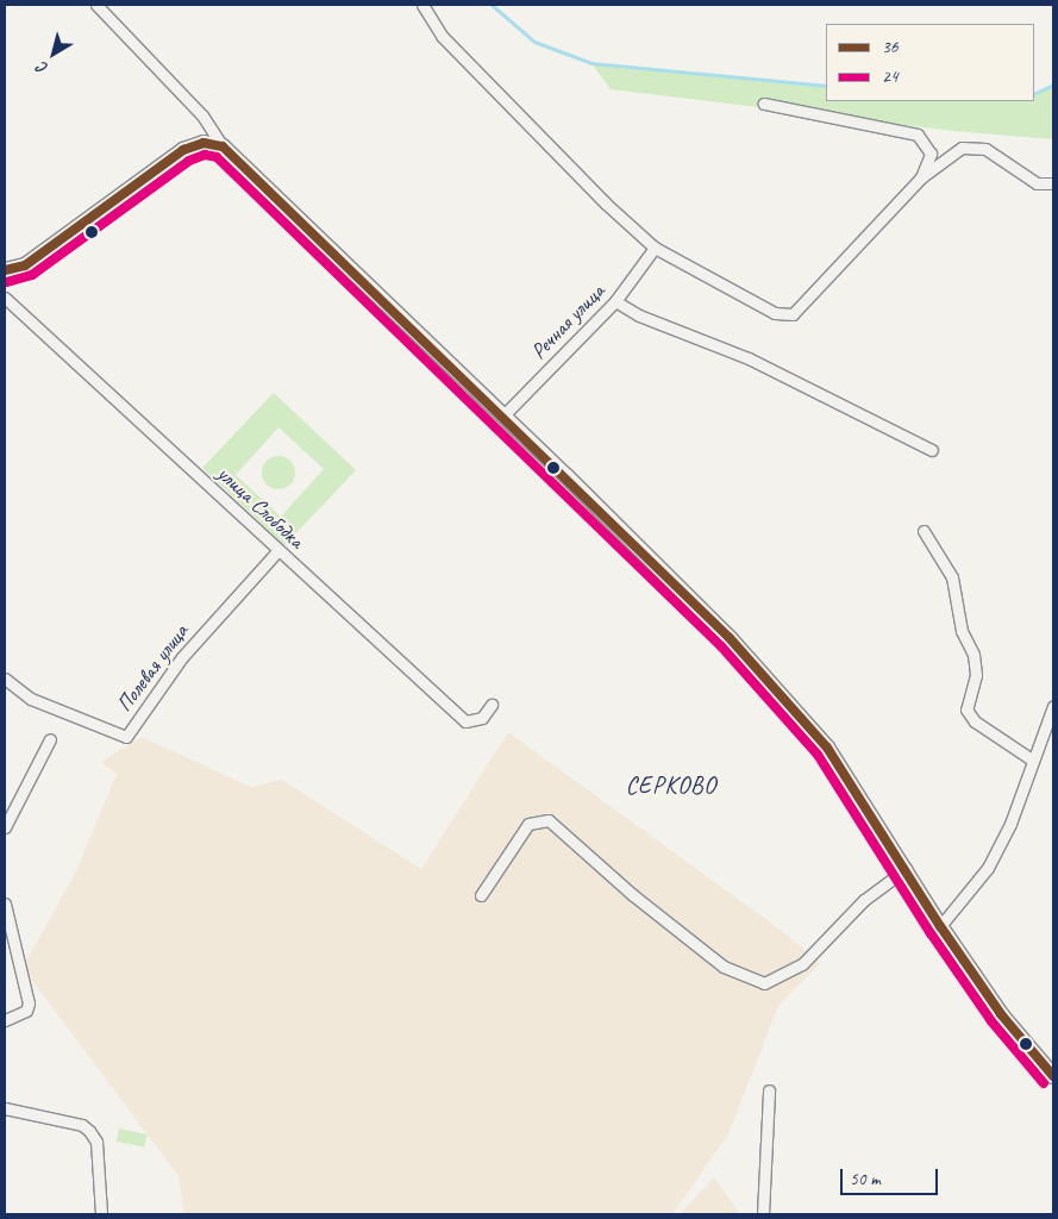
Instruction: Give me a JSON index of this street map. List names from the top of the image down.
{
  "streets": {
    "street": ["Речная улица", "улица Слободка", "Полевая улица"]
  },
  "crossings": [
    ["улица Слободка", "Полевая улица"]
  ],
  "districts": ["СЕРКОВО"],
  "lines": ["transit line 36", "transit line 24"],
  "legend": ["36", "24"],
  "scale_bar": "50 m",
  "north": "bottom left"
}
